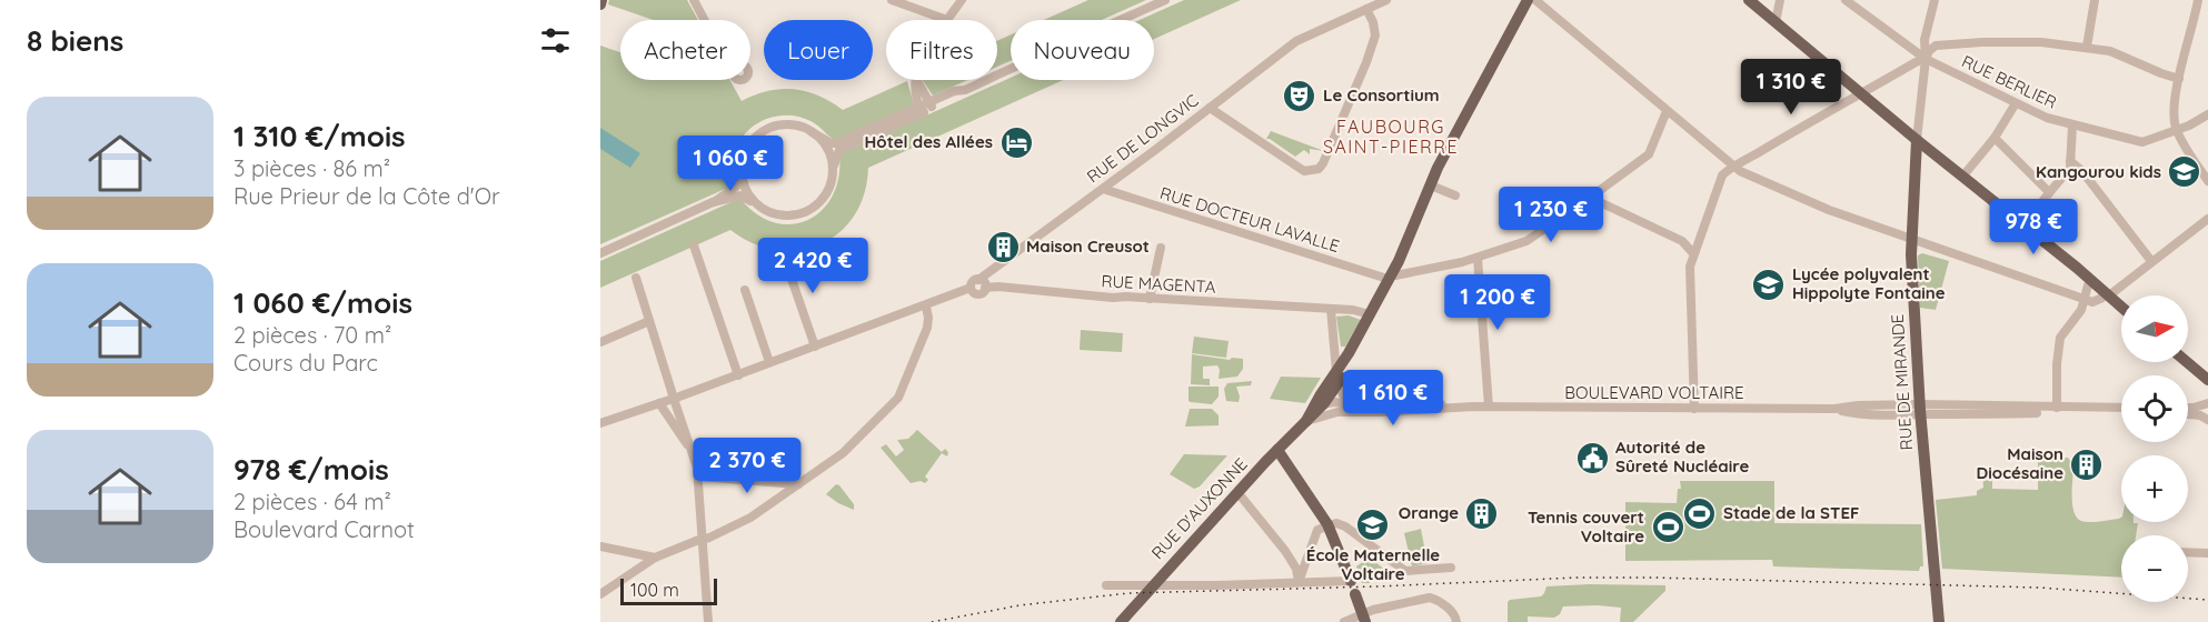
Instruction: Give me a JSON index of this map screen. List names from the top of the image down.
{
  "streets": {
    "main road": ["RUE DE MIRANDE", "RUE D'AUXONNE"],
    "street": [
      "RUE BERLIER",
      "RUE DE LONGVIC",
      "RUE DOCTEUR LAVALLE",
      "RUE MAGENTA",
      "BOULEVARD VOLTAIRE"
    ]
  },
  "crossings": [
    ["RUE DE LONGVIC", "RUE DOCTEUR LAVALLE"],
    ["RUE DE LONGVIC", "RUE MAGENTA"],
    ["RUE DOCTEUR LAVALLE", "RUE D'AUXONNE"],
    ["RUE MAGENTA", "RUE D'AUXONNE"],
    ["RUE DE MIRANDE", "BOULEVARD VOLTAIRE"],
    ["BOULEVARD VOLTAIRE", "RUE D'AUXONNE"]
  ],
  "districts": ["FAUBOURG SAINT-PIERRE"],
  "places": {
    "theatre": ["Le Consortium"],
    "hotel": ["Hôtel des Allées"],
    "school or university": ["Kangourou kids", "Lycée polyvalent Hippolyte Fontaine", "École Maternelle Voltaire"],
    "building": ["Maison Creusot", "Maison Diocésaine", "Orange"],
    "public building": ["Autorité de Sûreté Nucléaire"],
    "sports": ["Stade de la STEF", "Tennis couvert Voltaire"]
  },
  "scale_bar": "100 m",
  "north": "right",
  "page": {
    "heading": "8 biens",
    "chip": [
      "Acheter",
      "Louer",
      "Filtres",
      "Nouveau"
    ],
    "price": [
      "1 310 €",
      "1 060 €",
      "1 230 €",
      "978 €",
      "2 420 €",
      "1 200 €",
      "1 610 €",
      "2 370 €"
    ],
    "list": [
      {
        "name": "1 310 €/mois",
        "note": "3 pièces · 86 m² · Rue Prieur de la Côte d'Or"
      },
      {
        "name": "1 060 €/mois",
        "note": "2 pièces · 70 m² · Cours du Parc"
      },
      {
        "name": "978 €/mois",
        "note": "2 pièces · 64 m² · Boulevard Carnot"
      }
    ],
    "map_buttons": ["+", "−"],
    "scale": "100 m"
  }
}
